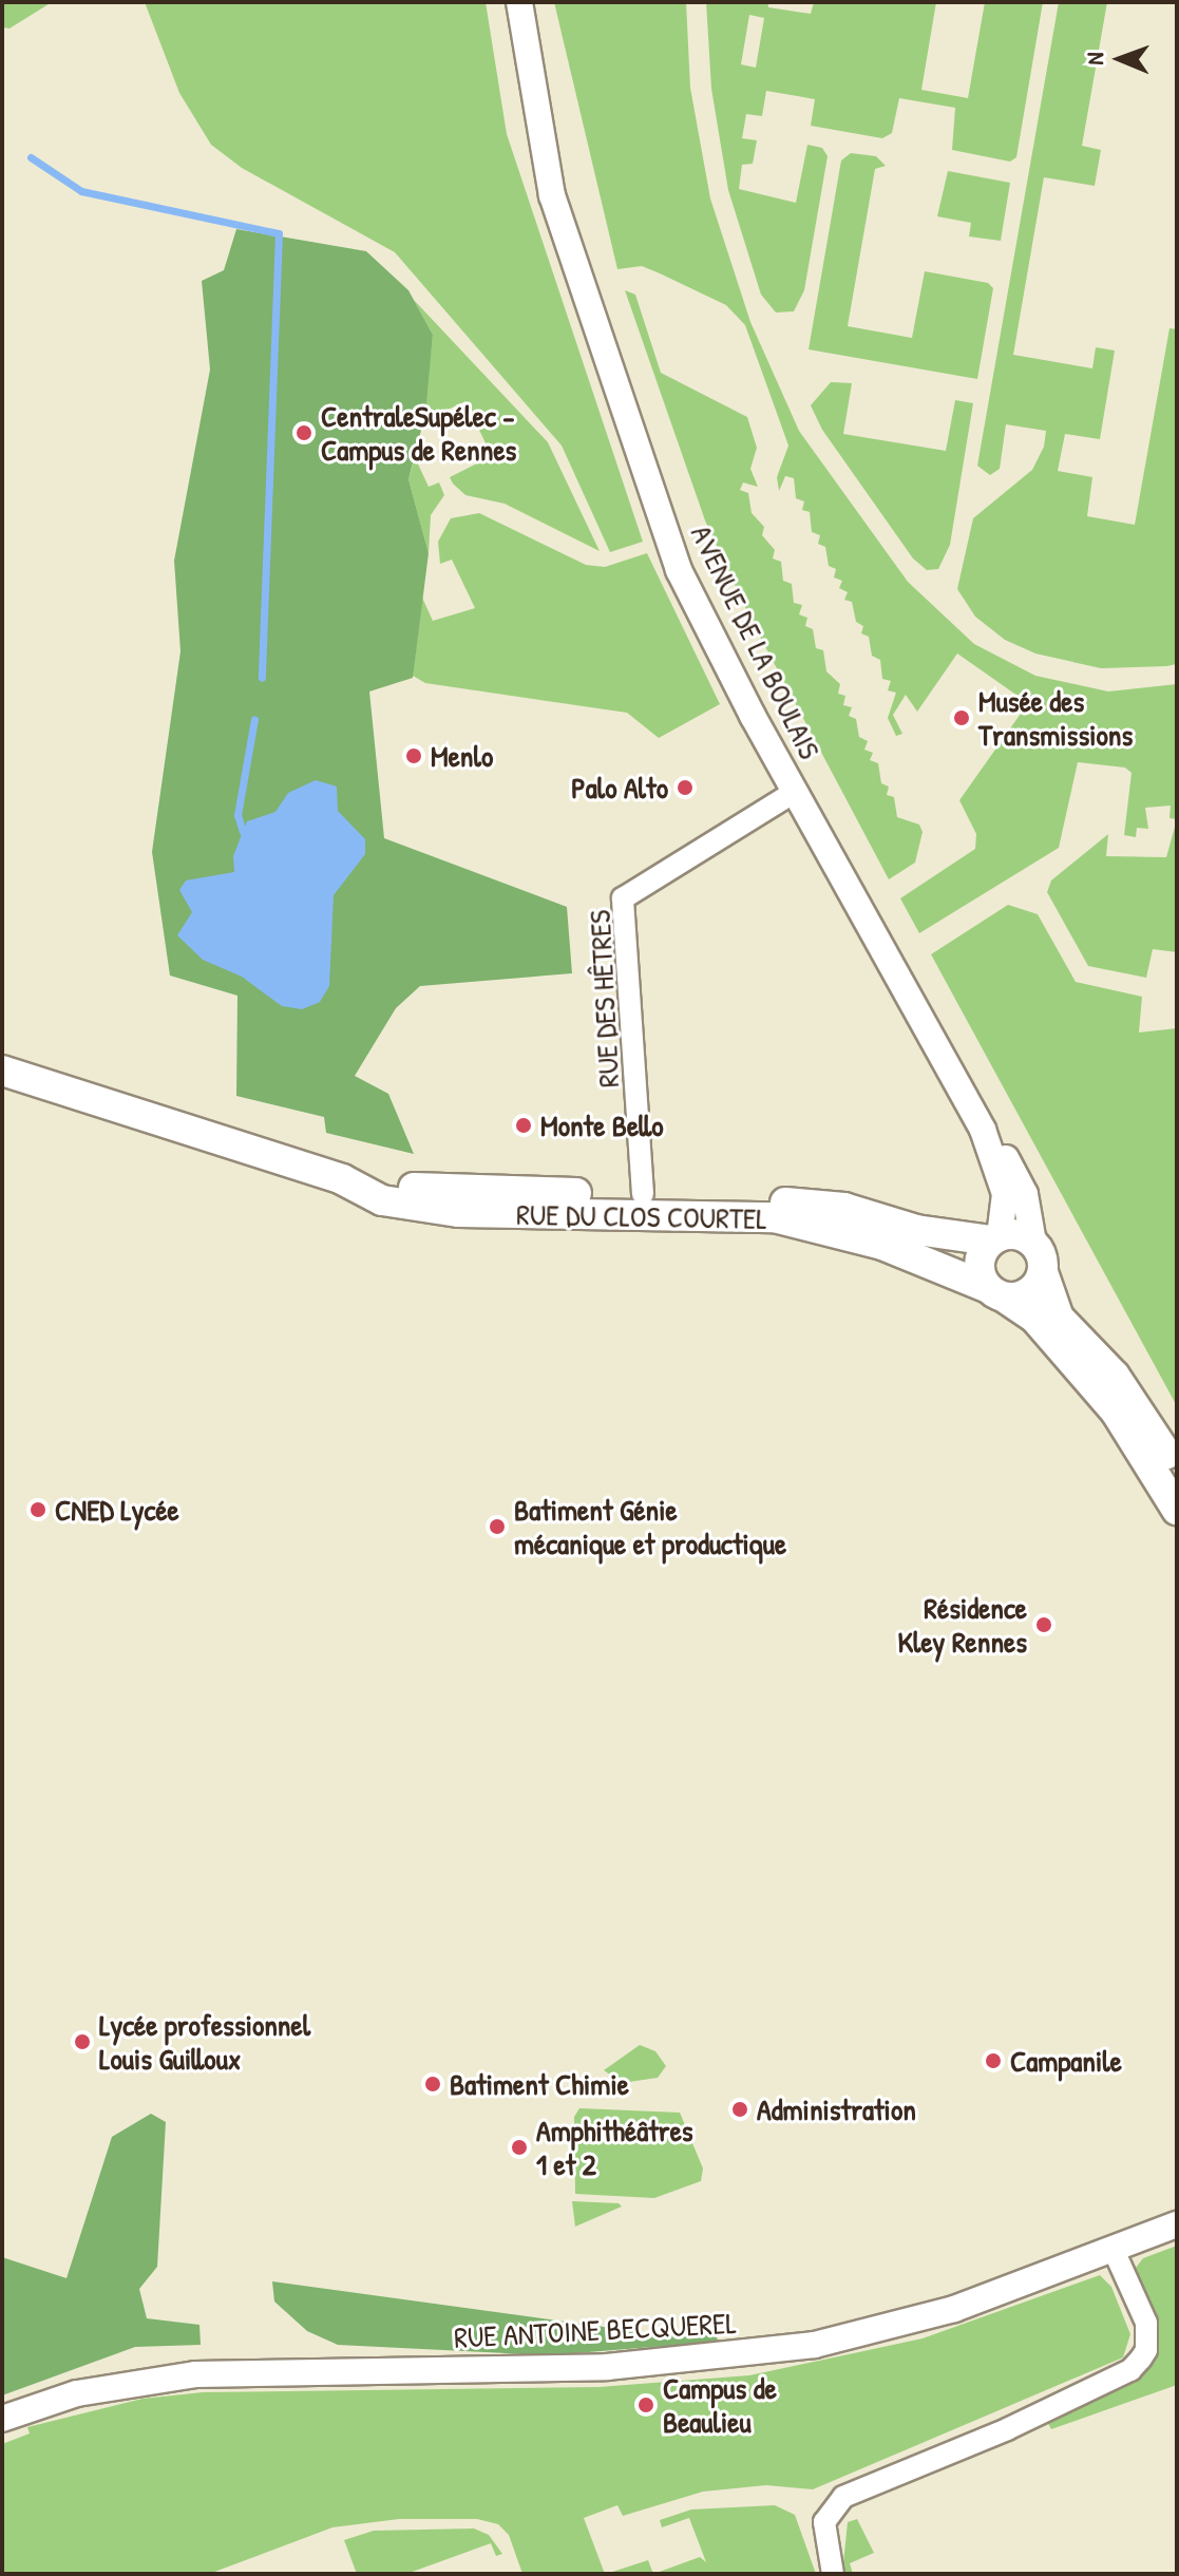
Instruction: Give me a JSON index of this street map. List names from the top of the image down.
{
  "streets": {
    "main road": ["RUE DU CLOS COURTEL"],
    "street": ["AVENUE DE LA BOULAIS", "RUE DES HÊTRES", "RUE ANTOINE BECQUEREL"]
  },
  "crossings": [
    ["AVENUE DE LA BOULAIS", "RUE DES HÊTRES"],
    ["AVENUE DE LA BOULAIS", "RUE DU CLOS COURTEL"],
    ["RUE DES HÊTRES", "RUE DU CLOS COURTEL"]
  ],
  "places": [
    "CentraleSupélec - Campus de Rennes",
    "Musée des Transmissions",
    "Menlo",
    "Palo Alto",
    "Monte Bello",
    "CNED Lycée",
    "Batiment Génie mécanique et productique",
    "Résidence Kley Rennes",
    "Lycée professionnel Louis Guilloux",
    "Campanile",
    "Batiment Chimie",
    "Administration",
    "Amphithéâtres 1 et 2",
    "Campus de Beaulieu"
  ],
  "north": "left"
}
